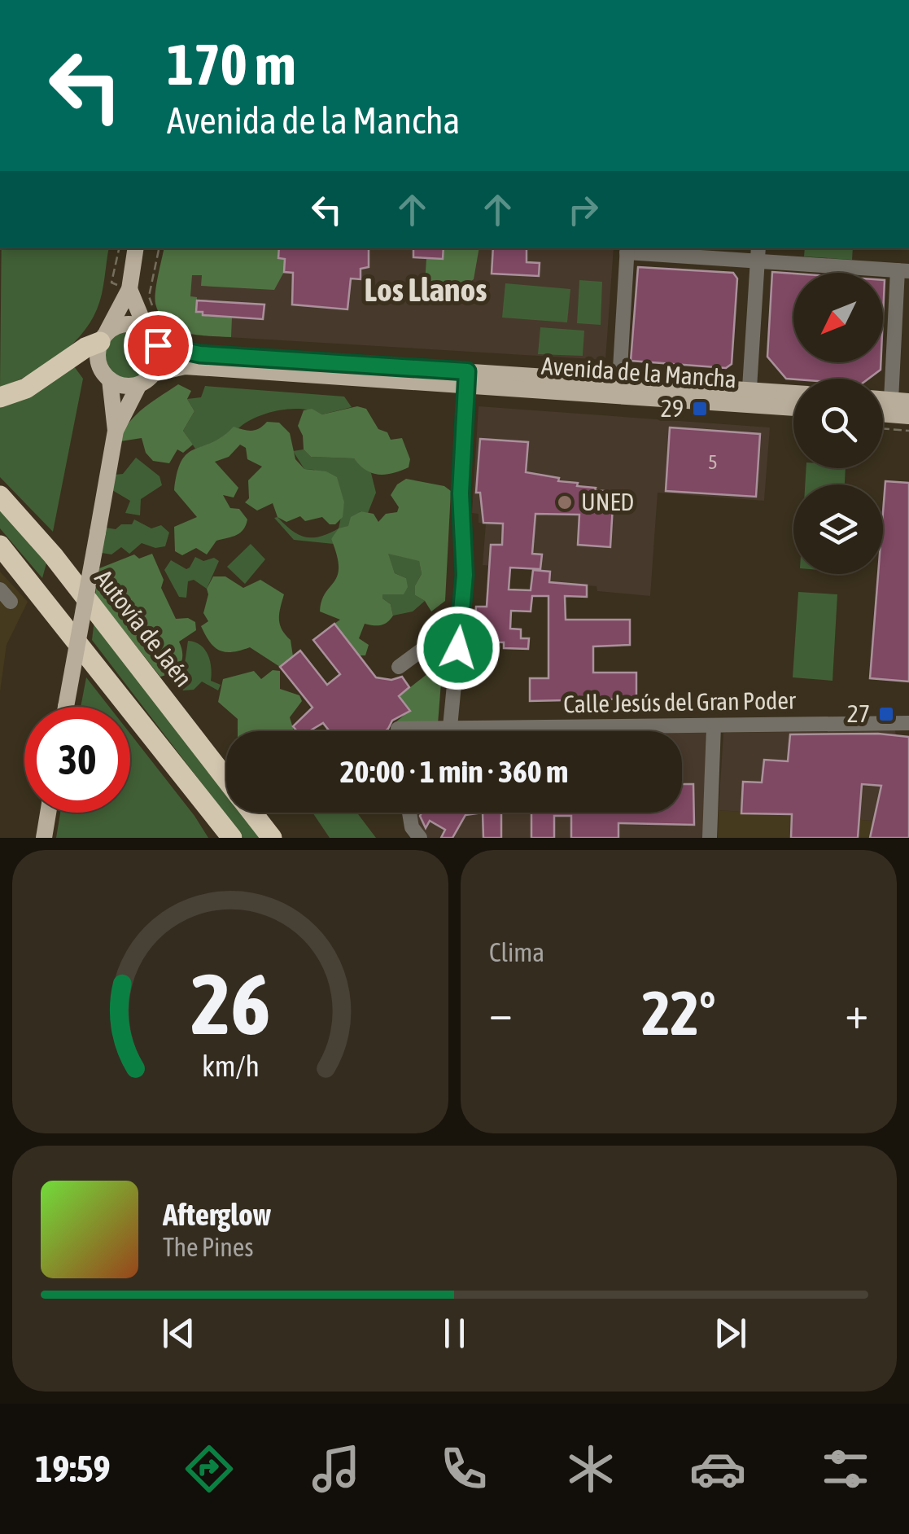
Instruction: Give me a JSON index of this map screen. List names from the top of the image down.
{
  "streets": {
    "highway": ["Autovía de Jaén"],
    "main road": ["Avenida de la Mancha"],
    "street": ["Calle Jesús del Gran Poder"]
  },
  "districts": ["Los Llanos"],
  "places": {
    "transit": ["29", "27"],
    "other": ["UNED"]
  },
  "house_numbers": ["5"],
  "north": "bottom left",
  "page": {
    "turn": ["170 m", "Avenida de la Mancha"],
    "limit": "30",
    "trip": "20:00 · 1 min · 360 m",
    "tile": "Clima",
    "heat": ["−", "22°", "+"],
    "song": ["Afterglow", "The Pines"],
    "tabs": "19:59",
    "gauge": ["26", "km/h"]
  }
}
